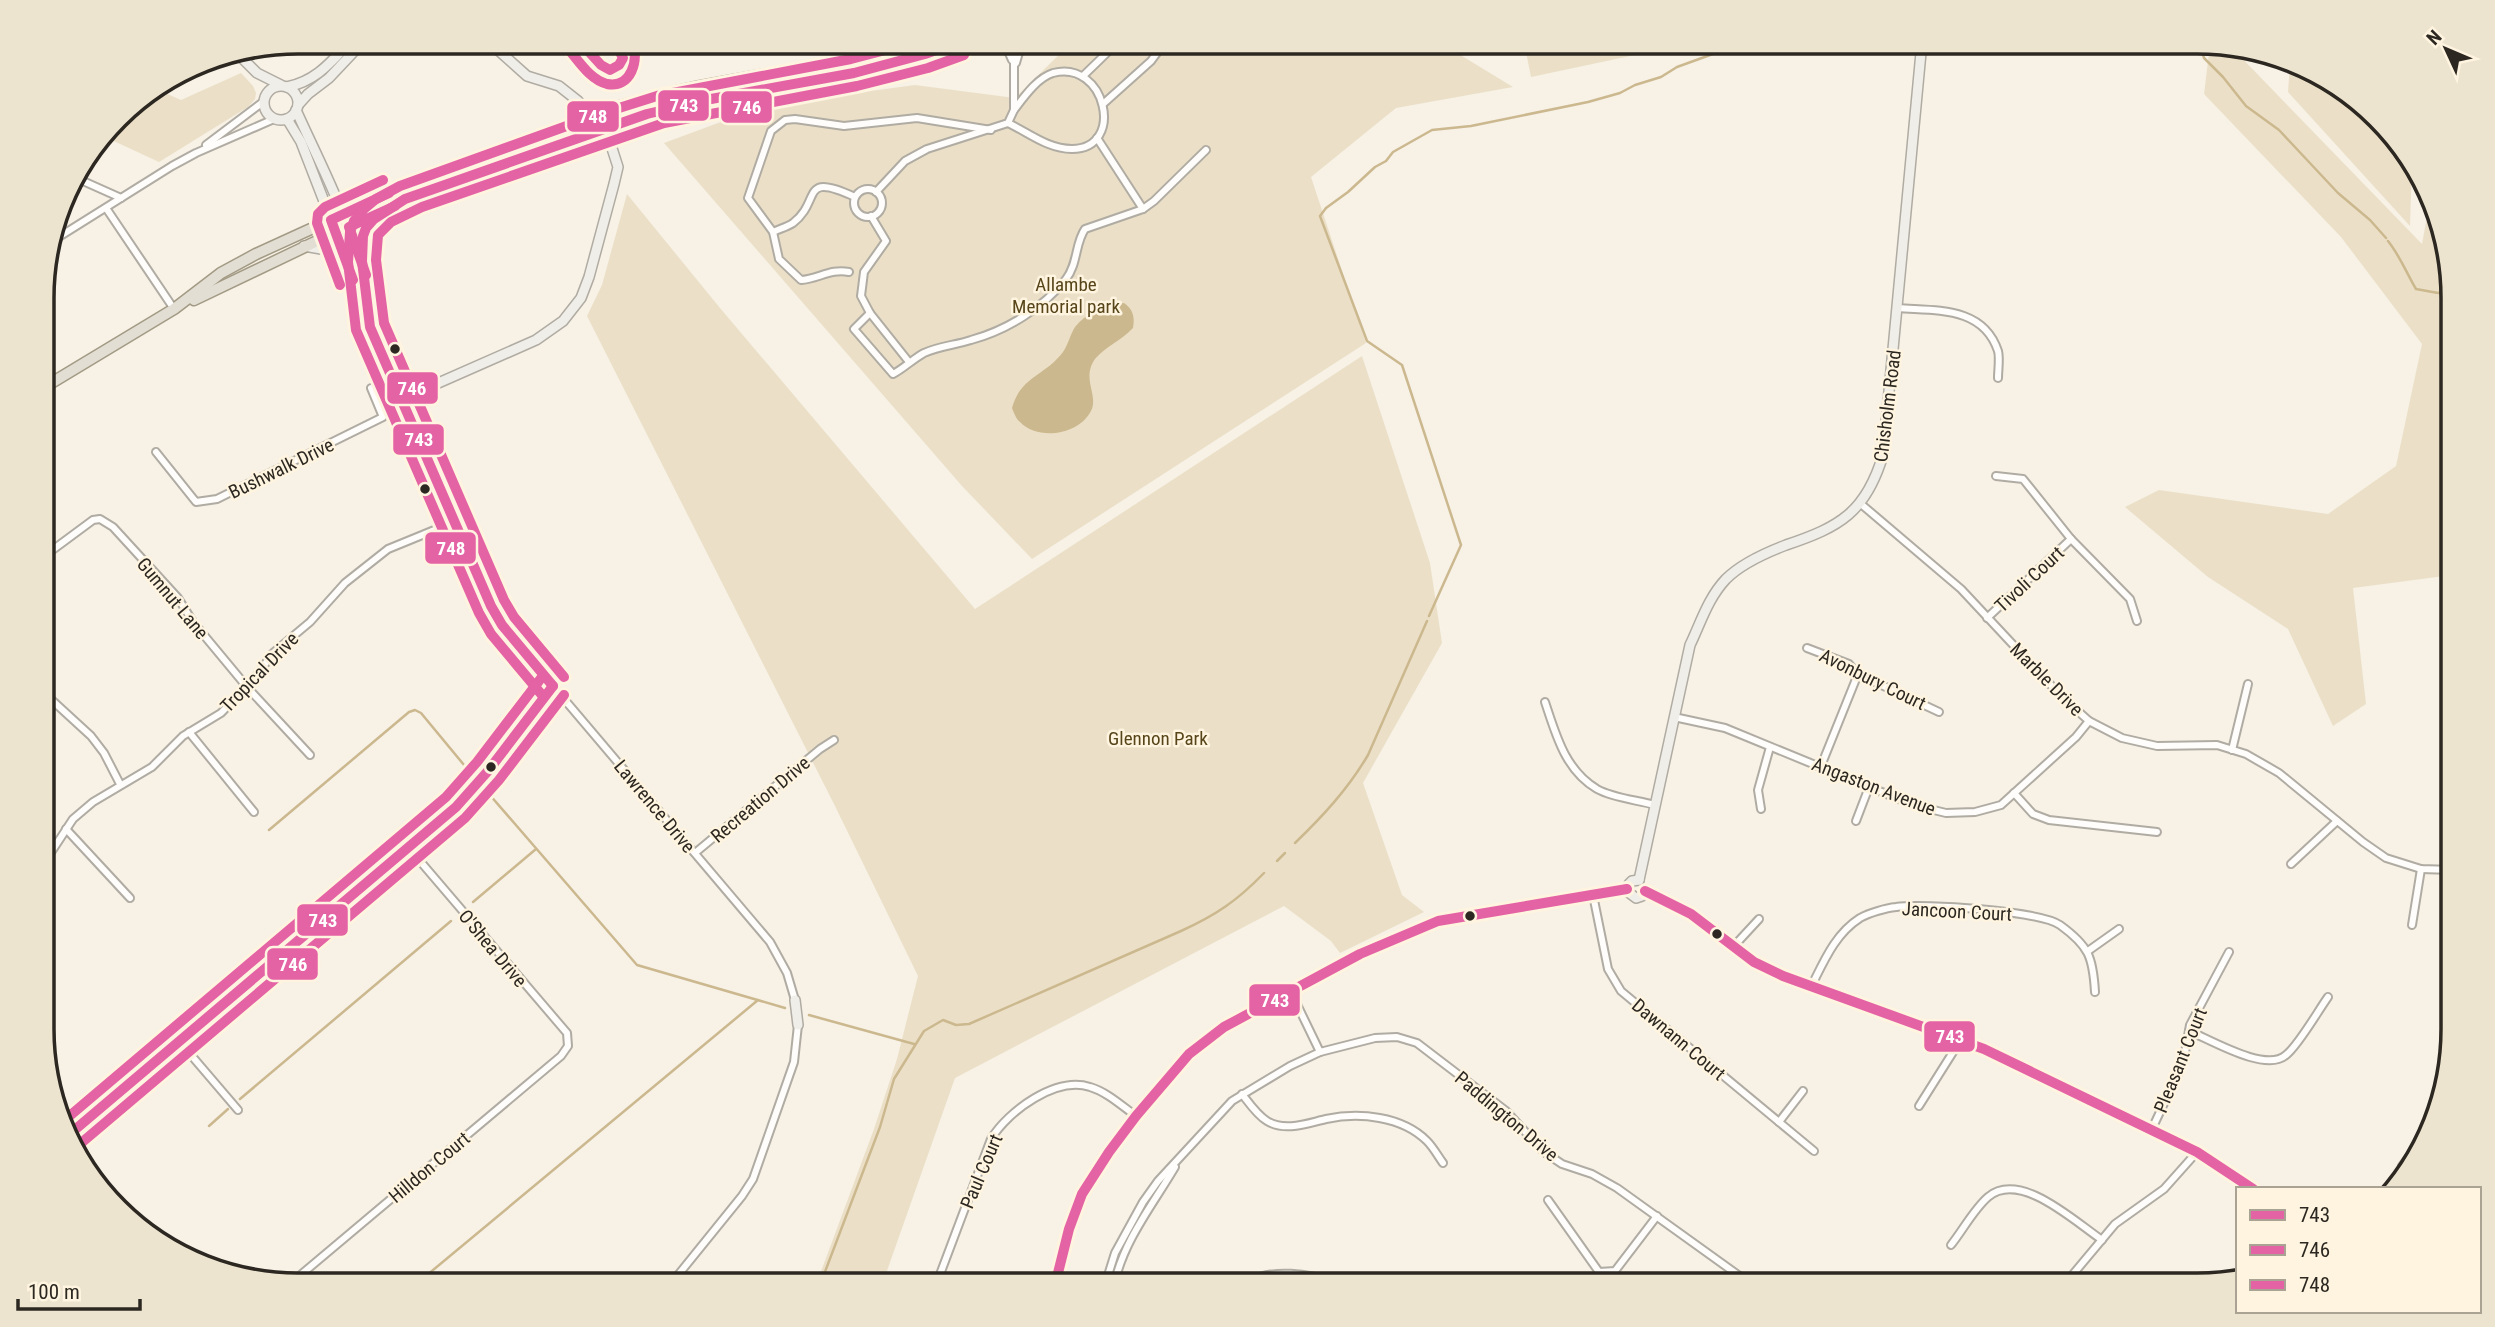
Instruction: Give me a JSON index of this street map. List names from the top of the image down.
{
  "streets": {
    "street": [
      "Chisholm Road",
      "Bushwalk Drive",
      "Tivoli Court",
      "Gumnut Lane",
      "Tropical Drive",
      "Avonbury Court",
      "Marble Drive",
      "Angaston Avenue",
      "Recreation Drive",
      "Lawrence Drive",
      "Jancoon Court",
      "O'Shea Drive",
      "Dawnann Court",
      "Pleasant Court",
      "Paddington Drive",
      "Hilldon Court",
      "Paul Court"
    ]
  },
  "crossings": [
    ["Chisholm Road", "Marble Drive"],
    ["Chisholm Road", "Angaston Avenue"],
    ["Tivoli Court", "Marble Drive"],
    ["Gumnut Lane", "Tropical Drive"],
    ["Tropical Drive", "Lawrence Drive"],
    ["Marble Drive", "Angaston Avenue"],
    ["Recreation Drive", "Lawrence Drive"],
    ["O'Shea Drive", "Hilldon Court"]
  ],
  "parks": ["Allambe Memorial park", "Glennon Park"],
  "lines": ["transit line 743", "transit line 746", "transit line 748"],
  "legend": ["743", "746", "748"],
  "scale_bar": "100 m",
  "north": "top left"
}
